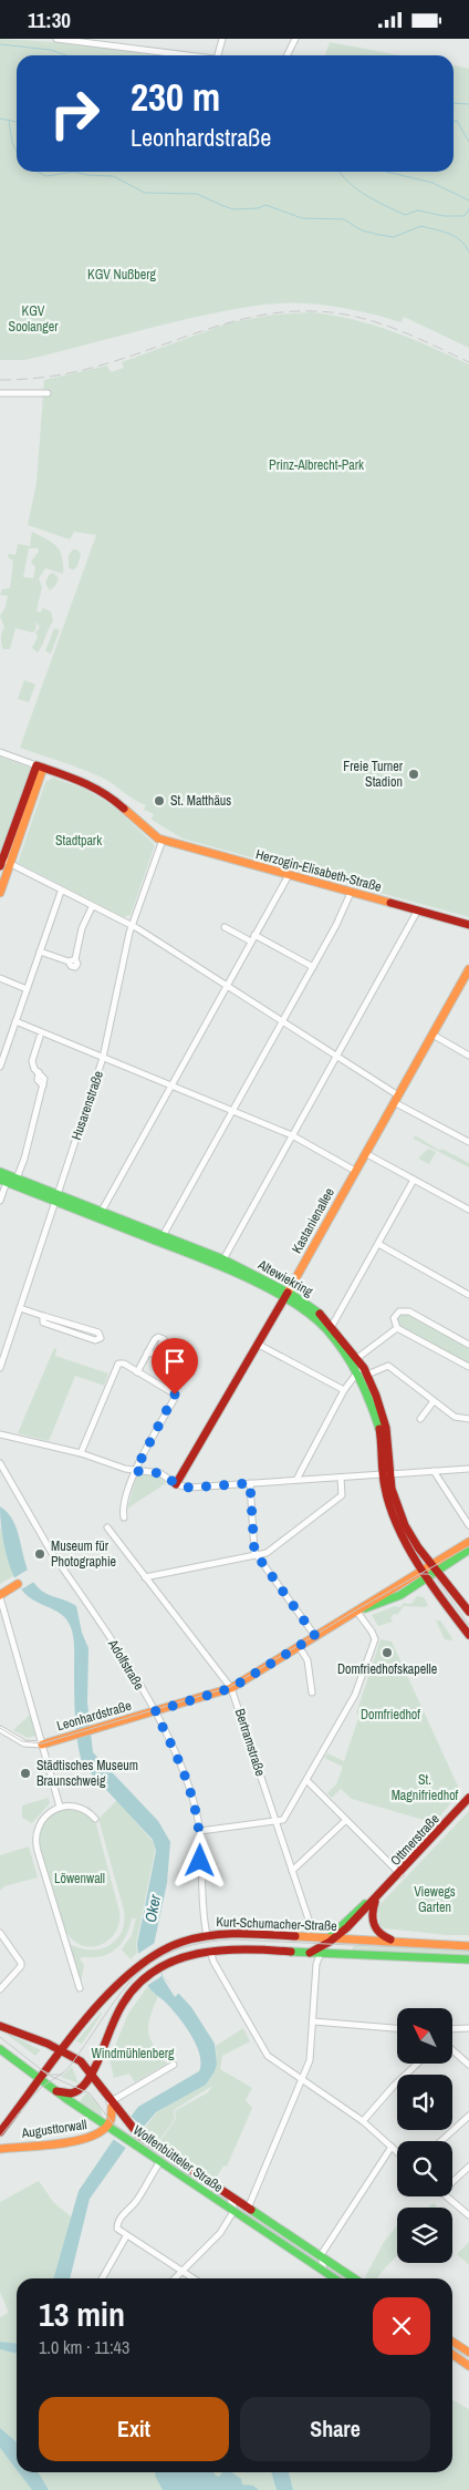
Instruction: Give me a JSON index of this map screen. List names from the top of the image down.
{
  "streets": {
    "main road": [
      "Herzogin-Elisabeth-Straße",
      "Kastanienallee",
      "Altewiekring",
      "Leonhardstraße",
      "Ottmerstraße",
      "Kurt-Schumacher-Straße",
      "Augusttorwall",
      "Wolfenbütteler Straße"
    ],
    "street": ["Husarenstraße", "Adolfstraße", "Bertramstraße"]
  },
  "crossings": [
    ["Herzogin-Elisabeth-Straße", "Husarenstraße"],
    ["Husarenstraße", "Altewiekring"],
    ["Kastanienallee", "Altewiekring"],
    ["Altewiekring", "Leonhardstraße"],
    ["Adolfstraße", "Leonhardstraße"],
    ["Adolfstraße", "Kurt-Schumacher-Straße"],
    ["Leonhardstraße", "Bertramstraße"],
    ["Ottmerstraße", "Kurt-Schumacher-Straße"],
    ["Kurt-Schumacher-Straße", "Wolfenbütteler Straße"],
    ["Augusttorwall", "Wolfenbütteler Straße"]
  ],
  "water": ["Oker"],
  "parks": [
    "KGV Nußberg",
    "KGV Soolanger",
    "Prinz-Albrecht-Park",
    "Stadtpark",
    "Domfriedhof",
    "St. Magnifriedhof",
    "Löwenwall",
    "Viewegs Garten",
    "Windmühlenberg"
  ],
  "places": [
    "Freie Turner Stadion",
    "St. Matthäus",
    "Museum für Photographie",
    "Domfriedhofskapelle",
    "Städtisches Museum Braunschweig"
  ],
  "north": "top left",
  "page": {
    "status": "11:30",
    "turn": ["230 m", "Leonhardstraße"],
    "heading": ["13 min", "1.0 km · 11:43"],
    "buttons": ["Exit", "Share"]
  }
}
